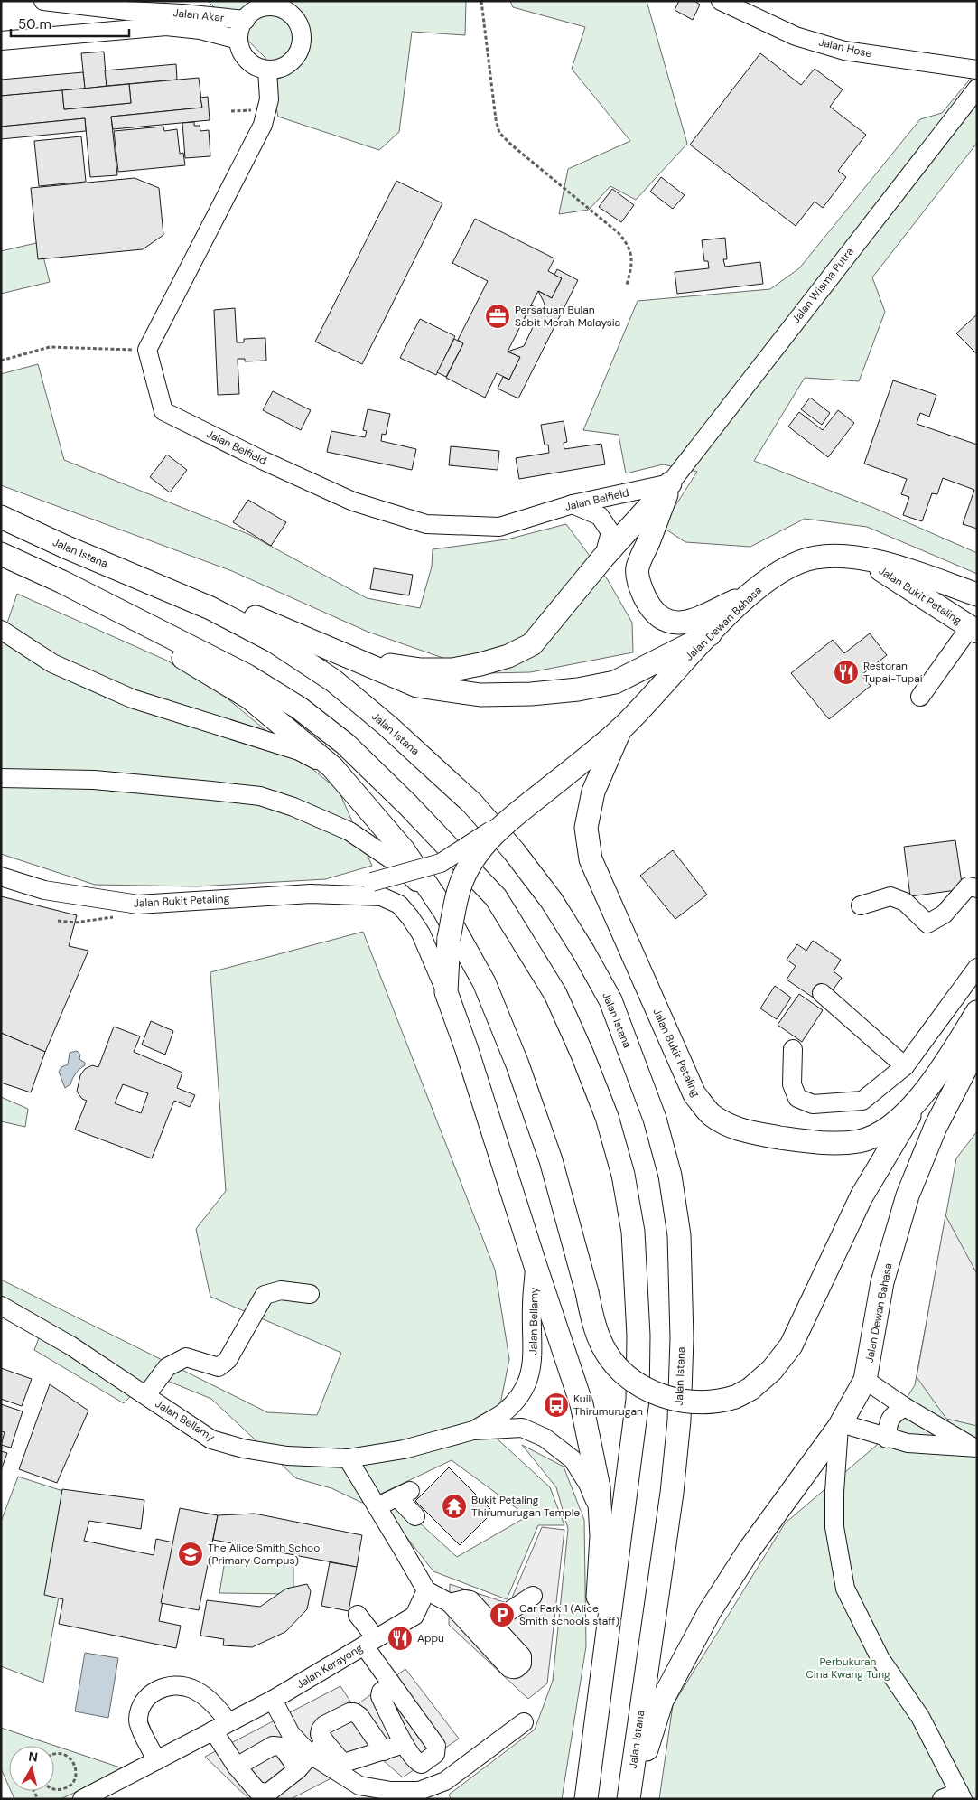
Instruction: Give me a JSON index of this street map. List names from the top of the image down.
{
  "streets": {
    "main road": ["Jalan Istana", "Jalan Bukit Petaling", "Jalan Dewan Bahasa"],
    "street": [
      "Jalan Akar",
      "Jalan Hose",
      "Jalan Wisma Putra",
      "Jalan Belfield",
      "Jalan Bellamy",
      "Jalan Kerayong"
    ]
  },
  "crossings": [
    ["Jalan Wisma Putra", "Jalan Belfield"],
    ["Jalan Istana", "Jalan Dewan Bahasa"],
    ["Jalan Bukit Petaling", "Jalan Dewan Bahasa"]
  ],
  "parks": ["Perbukuran Cina Kwang Tung"],
  "places": {
    "office": ["Persatuan Bulan Sabit Merah Malaysia"],
    "restaurant": ["Restoran Tupai-Tupai", "Appu"],
    "bus stop": ["Kuil Thirumurugan"],
    "temple": ["Bukit Petaling Thirumurugan Temple"],
    "school or university": ["The Alice Smith School (Primary Campus)"],
    "parking": ["Car Park 1 (Alice Smith schools staff)"]
  },
  "scale_bar": "50 m",
  "north": "top"
}
